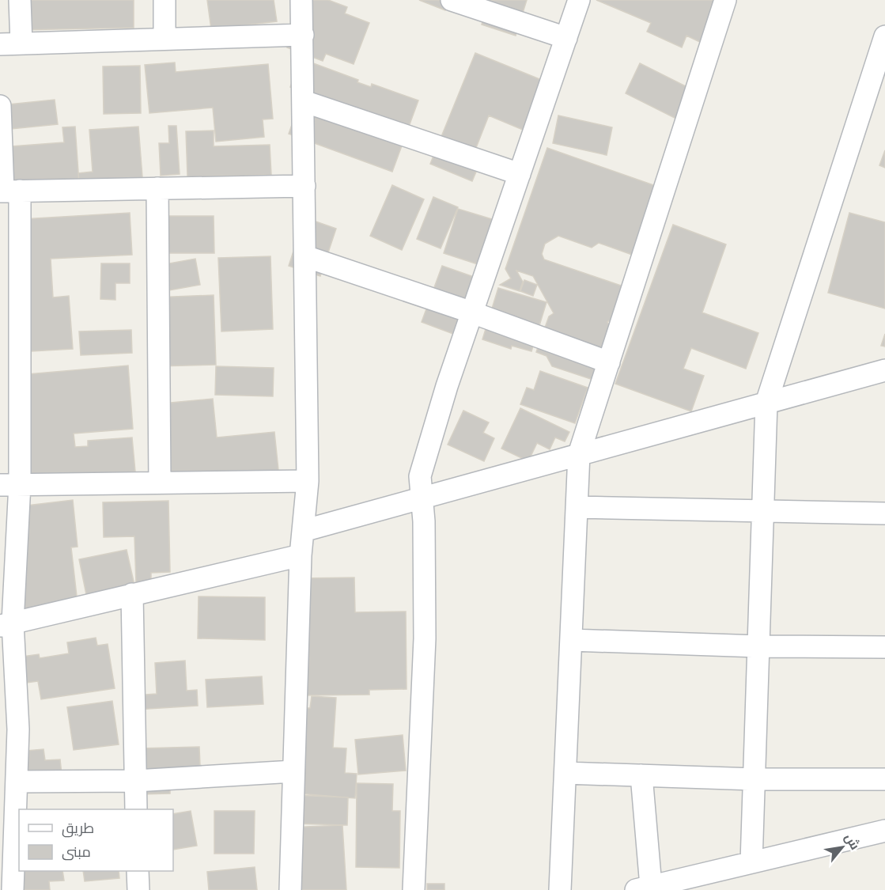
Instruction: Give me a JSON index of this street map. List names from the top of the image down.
{
  "legend": ["طريق", "مبنى"],
  "north": "top right"
}
